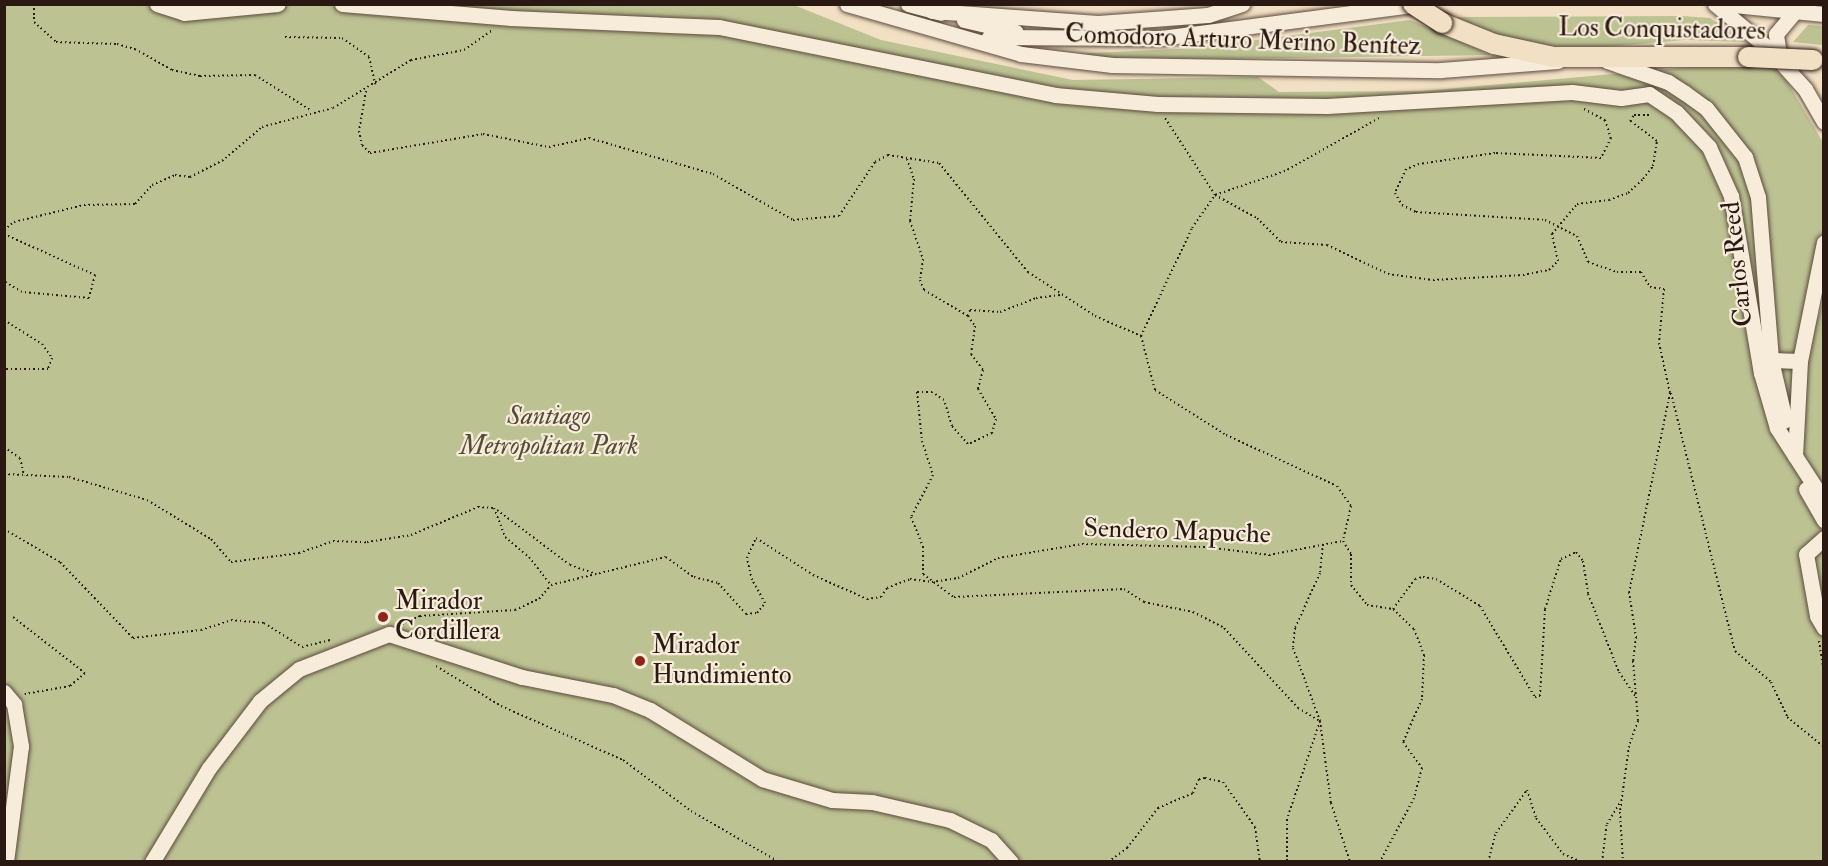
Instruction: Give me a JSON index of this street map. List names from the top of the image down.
{
  "streets": {
    "main road": ["Los Conquistadores"],
    "street": ["Comodoro Arturo Merino Benítez", "Carlos Reed"],
    "path": ["Sendero Mapuche"]
  },
  "crossings": [
    ["Los Conquistadores", "Comodoro Arturo Merino Benítez"],
    ["Los Conquistadores", "Carlos Reed"]
  ],
  "parks": ["Santiago Metropolitan Park"],
  "places": ["Mirador Cordillera", "Mirador Hundimiento"]
}
